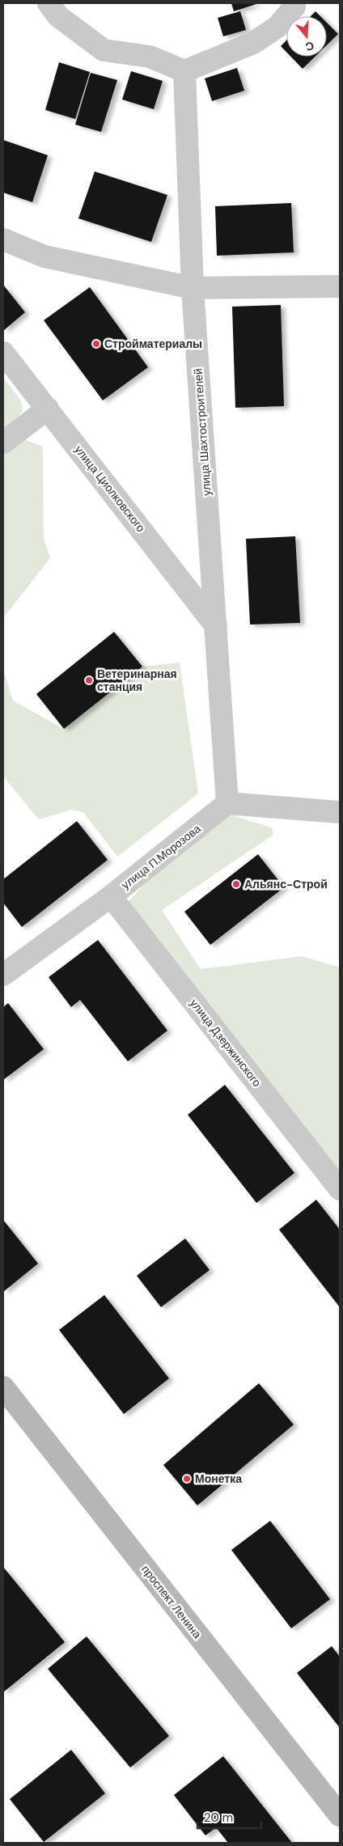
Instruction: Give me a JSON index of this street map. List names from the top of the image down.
{
  "streets": {
    "main road": ["проспект Ленина"],
    "street": [
      "улица Шахтостроителей",
      "улица Циолковского",
      "улица П.Морозова",
      "улица Дзержинского"
    ]
  },
  "crossings": [
    ["улица Шахтостроителей", "улица Циолковского"],
    ["улица Шахтостроителей", "улица П.Морозова"],
    ["улица П.Морозова", "улица Дзержинского"]
  ],
  "places": [
    "Стройматериалы",
    "Ветеринарная станция",
    "Альянс-Строй",
    "Монетка"
  ],
  "scale_bar": "20 m",
  "north": "bottom"
}
